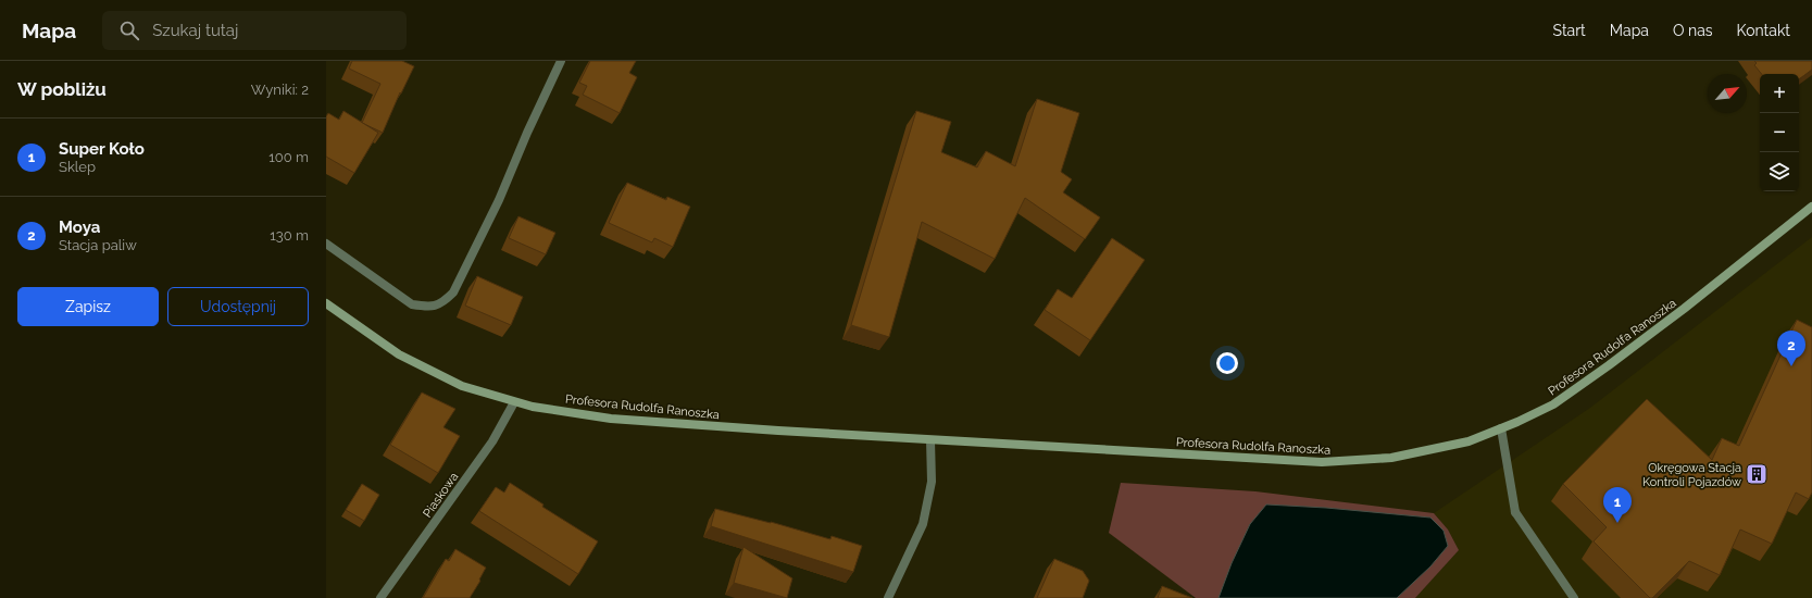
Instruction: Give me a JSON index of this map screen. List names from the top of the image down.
{
  "streets": {
    "street": ["Profesora Rudolfa Ranoszka", "Piaskowa"]
  },
  "crossings": [
    ["Profesora Rudolfa Ranoszka", "Piaskowa"]
  ],
  "places": {
    "building": ["Okręgowa Stacja Kontroli Pojazdów"]
  },
  "north": "top right",
  "page": {
    "header": "Mapa",
    "search": "Szukaj tutaj",
    "nav": [
      "Start",
      "Mapa",
      "O nas",
      "Kontakt"
    ],
    "heading": ["W pobliżu", "Wyniki: 2"],
    "map_buttons": ["+", "−"],
    "list": [
      {
        "mark": "1",
        "name": "Super Koło",
        "note": "Sklep",
        "value": "100 m"
      },
      {
        "mark": "2",
        "name": "Moya",
        "note": "Stacja paliw",
        "value": "130 m"
      }
    ],
    "buttons": ["Zapisz", "Udostępnij"],
    "pins": ["2", "1"]
  }
}
